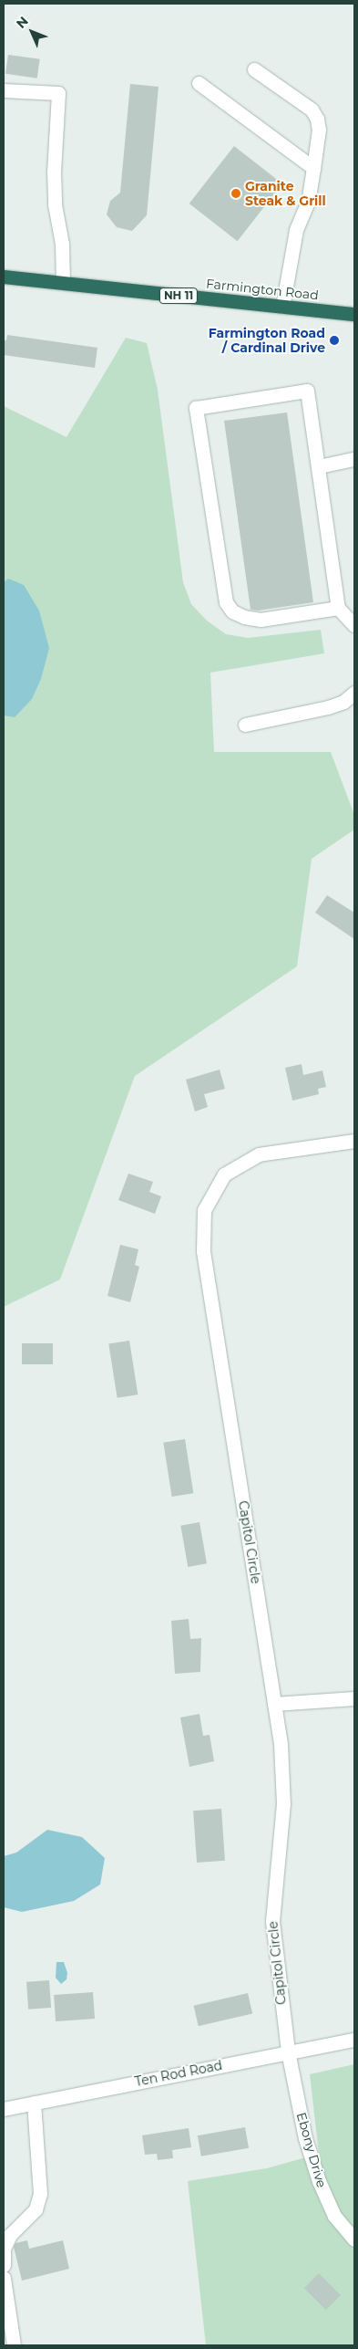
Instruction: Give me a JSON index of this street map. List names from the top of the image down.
{
  "streets": {
    "highway": ["Farmington Road", "NH 11"],
    "street": ["Capitol Circle", "Ten Rod Road", "Ebony Drive"]
  },
  "crossings": [
    ["Capitol Circle", "Ten Rod Road"],
    ["Capitol Circle", "Ebony Drive"],
    ["Ten Rod Road", "Ebony Drive"]
  ],
  "places": ["Granite Steak & Grill", "Farmington Road / Cardinal Drive"],
  "north": "top left"
}
